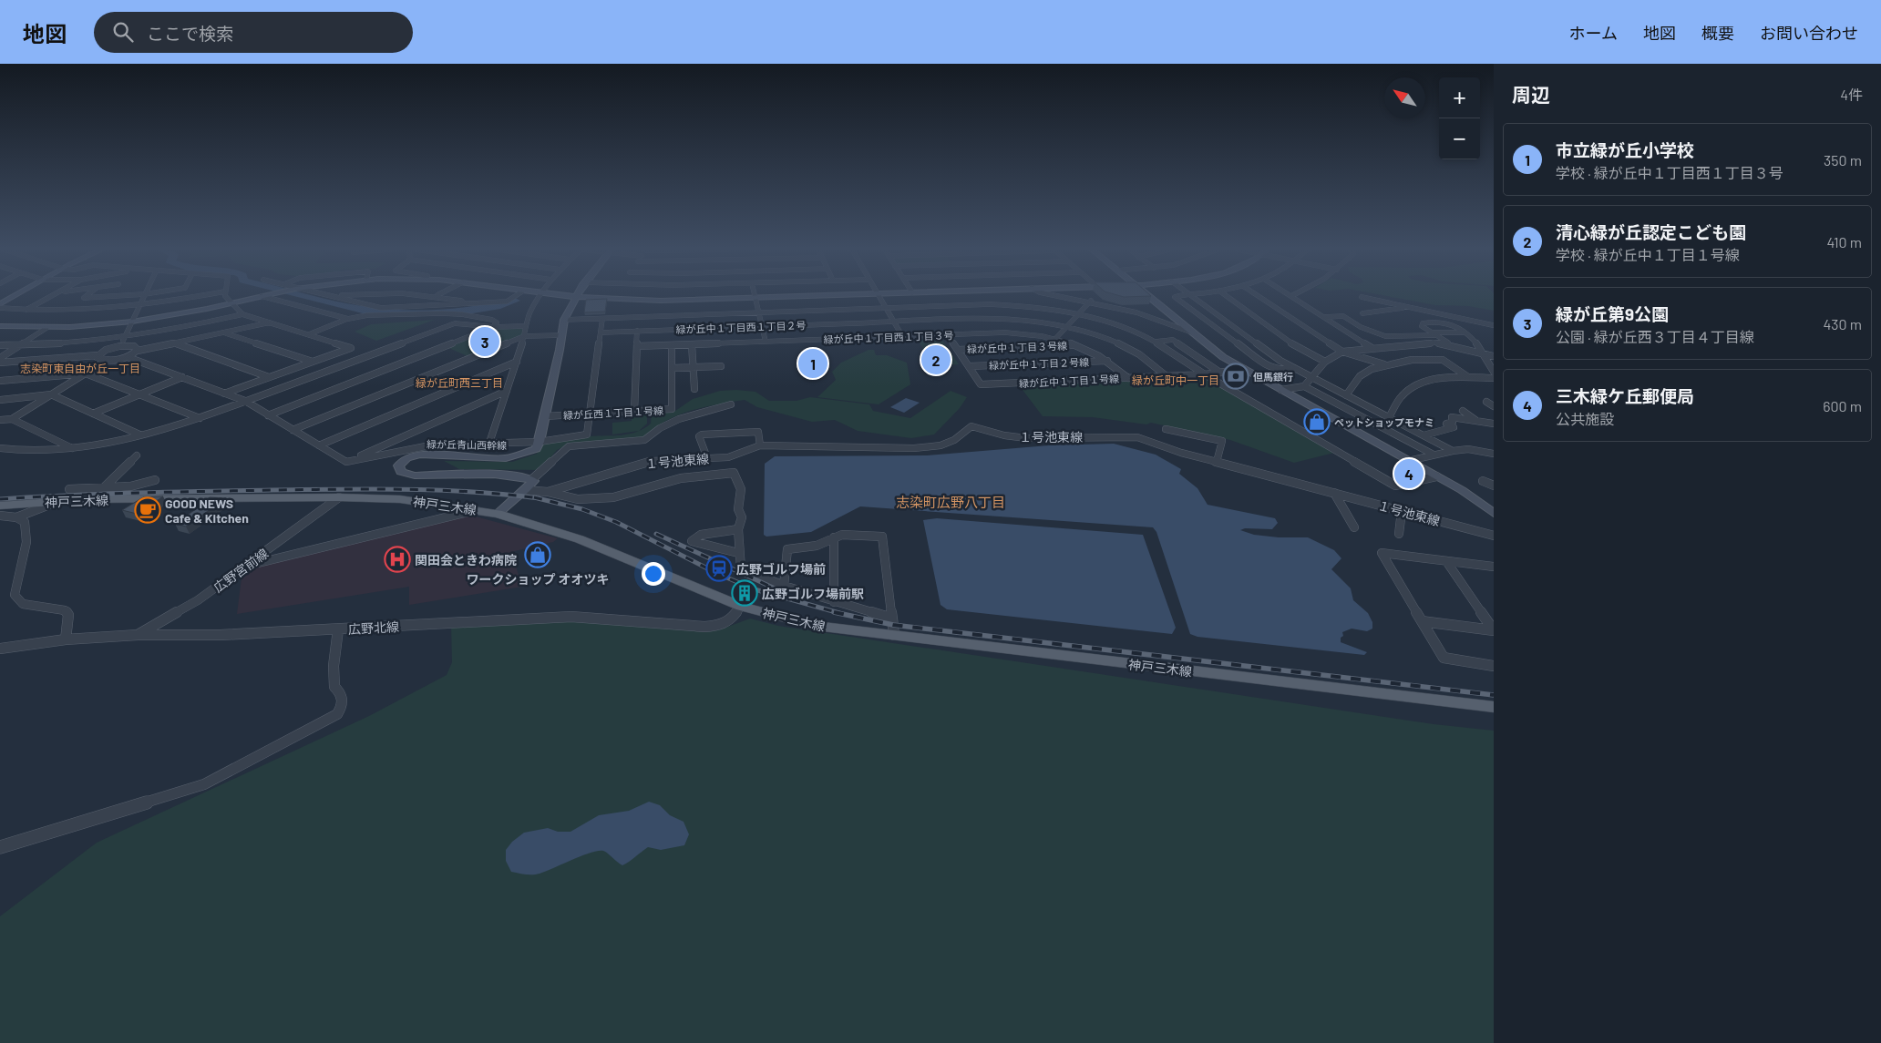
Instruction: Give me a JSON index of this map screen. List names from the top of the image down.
{
  "streets": {
    "main road": ["神戸三木線"],
    "street": [
      "緑が丘中１丁目西１丁目２号",
      "緑が丘中１丁目西１丁目３号",
      "緑が丘中１丁目３号線",
      "緑が丘中１丁目２号線",
      "緑が丘中１丁目１号線",
      "緑が丘西１丁目１号線",
      "１号池東線",
      "緑が丘青山西幹線",
      "広野宮前線",
      "広野北線"
    ]
  },
  "crossings": [
    ["緑が丘中１丁目西１丁目２号", "緑が丘中１丁目１号線"],
    ["緑が丘中１丁目西１丁目３号", "緑が丘中１丁目３号線"],
    ["緑が丘中１丁目西１丁目３号", "緑が丘中１丁目２号線"],
    ["緑が丘中１丁目西１丁目３号", "緑が丘中１丁目１号線"],
    ["緑が丘中１丁目西１丁目３号", "緑が丘西１丁目１号線"],
    ["神戸三木線", "広野宮前線"],
    ["神戸三木線", "広野北線"],
    ["広野宮前線", "広野北線"]
  ],
  "districts": [
    "志染町東自由が丘一丁目",
    "緑が丘町中一丁目",
    "緑が丘町西三丁目",
    "志染町広野八丁目"
  ],
  "places": {
    "bank": ["但馬銀行"],
    "shop": ["ペットショップモナミ", "ワークショップ オオツキ"],
    "cafe": ["GOOD NEWS Cafe & Kitchen"],
    "hospital": ["関田会ときわ病院"],
    "station": ["広野ゴルフ場前"],
    "building": ["広野ゴルフ場前駅"]
  },
  "north": "top left",
  "page": {
    "header": "地図",
    "search": "ここで検索",
    "nav": [
      "ホーム",
      "地図",
      "概要",
      "お問い合わせ"
    ],
    "heading": ["周辺", "4件"],
    "map_buttons": ["+", "−"],
    "list": [
      {
        "mark": "1",
        "name": "市立緑が丘小学校",
        "note": "学校 · 緑が丘中１丁目西１丁目３号",
        "value": "350 m"
      },
      {
        "mark": "2",
        "name": "清心緑が丘認定こども園",
        "note": "学校 · 緑が丘中１丁目１号線",
        "value": "410 m"
      },
      {
        "mark": "3",
        "name": "緑が丘第9公園",
        "note": "公園 · 緑が丘西３丁目４丁目線",
        "value": "430 m"
      },
      {
        "mark": "4",
        "name": "三木緑ケ丘郵便局",
        "note": "公共施設",
        "value": "600 m"
      }
    ],
    "pins": [
      "3",
      "2",
      "1",
      "4"
    ]
  }
}
